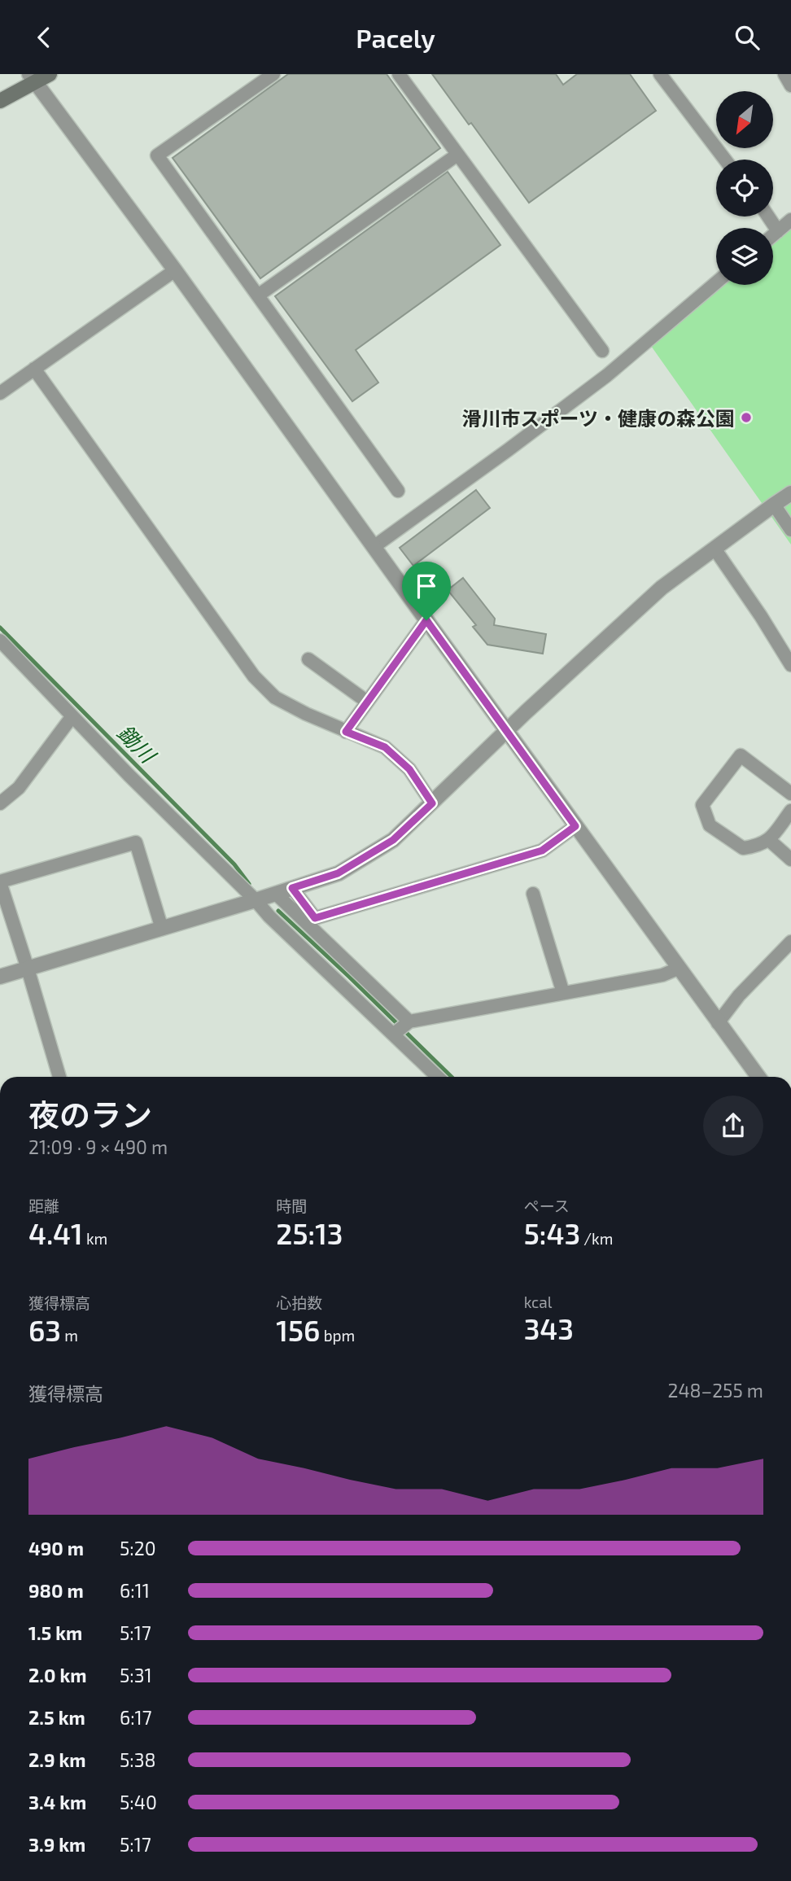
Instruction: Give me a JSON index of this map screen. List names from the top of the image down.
{
  "water": ["鋤川"],
  "places": ["滑川市スポーツ・健康の森公園"],
  "north": "bottom left",
  "page": {
    "header": "Pacely",
    "heading": ["夜のラン", "21:09 · 9 × 490 m"],
    "stats": [
      ["距離", "4.41 km"],
      ["時間", "25:13"],
      ["ペース", "5:43 /km"],
      ["獲得標高", "63 m"],
      ["心拍数", "156 bpm"],
      ["kcal", "343"]
    ],
    "chart": ["獲得標高", "248–255 m"],
    "list": [
      {
        "name": "490 m",
        "note": "5:20"
      },
      {
        "name": "980 m",
        "note": "6:11"
      },
      {
        "name": "1.5 km",
        "note": "5:17"
      },
      {
        "name": "2.0 km",
        "note": "5:31"
      },
      {
        "name": "2.5 km",
        "note": "6:17"
      },
      {
        "name": "2.9 km",
        "note": "5:38"
      },
      {
        "name": "3.4 km",
        "note": "5:40"
      },
      {
        "name": "3.9 km",
        "note": "5:17"
      }
    ]
  }
}
